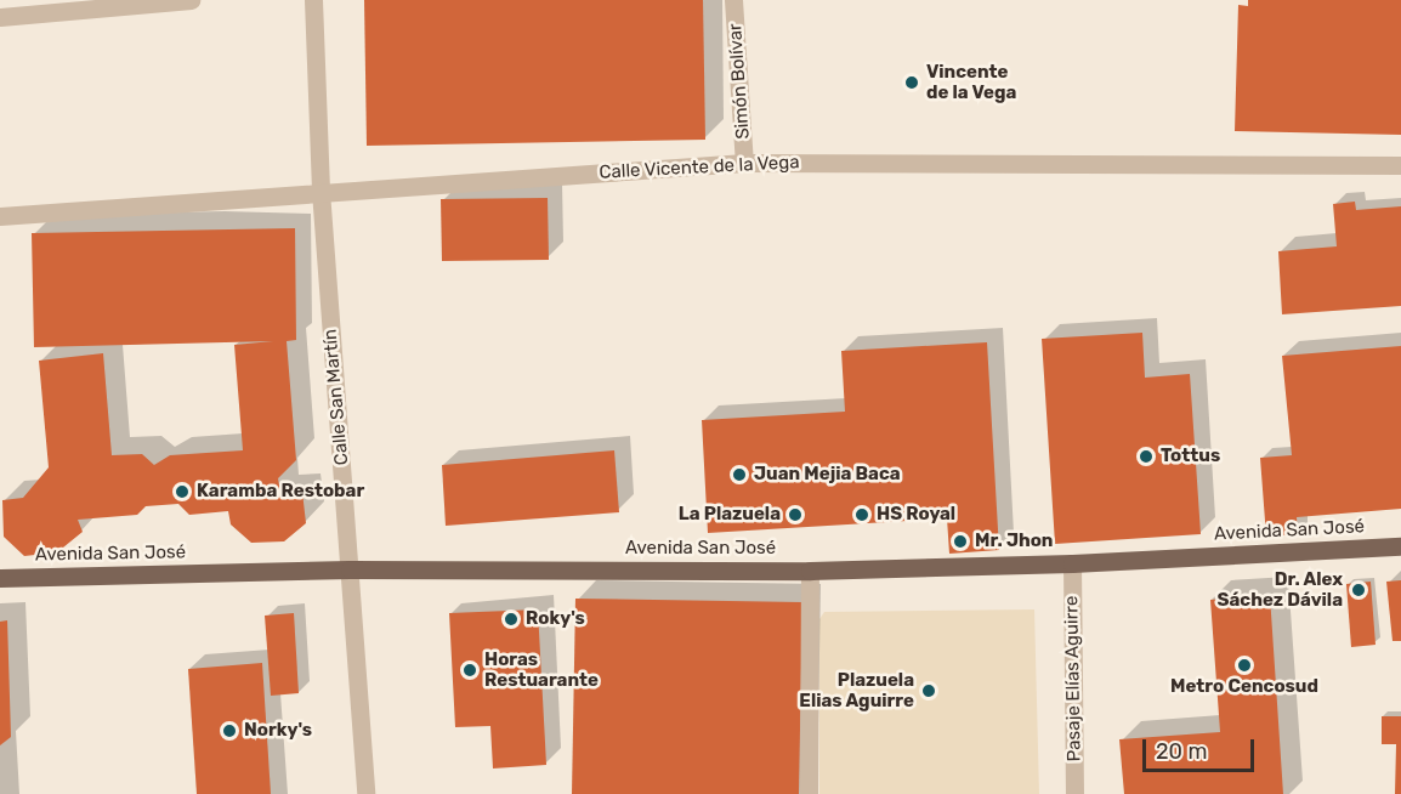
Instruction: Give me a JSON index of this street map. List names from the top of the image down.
{
  "streets": {
    "main road": ["Avenida San José"],
    "street": [
      "Simón Bolívar",
      "Calle Vicente de la Vega",
      "Calle San Martín",
      "Pasaje Elías Aguirre"
    ]
  },
  "crossings": [
    ["Simón Bolívar", "Calle Vicente de la Vega"],
    ["Calle Vicente de la Vega", "Calle San Martín"],
    ["Calle San Martín", "Avenida San José"],
    ["Avenida San José", "Pasaje Elías Aguirre"]
  ],
  "places": [
    "Vincente de la Vega",
    "Tottus",
    "Juan Mejia Baca",
    "Karamba Restobar",
    "La Plazuela",
    "HS Royal",
    "Mr. Jhon",
    "Dr. Alex Sáchez Dávila",
    "Roky's",
    "Metro Cencosud",
    "Horas Restuarante",
    "Plazuela Elias Aguirre",
    "Norky's"
  ],
  "scale_bar": "20 m"
}
